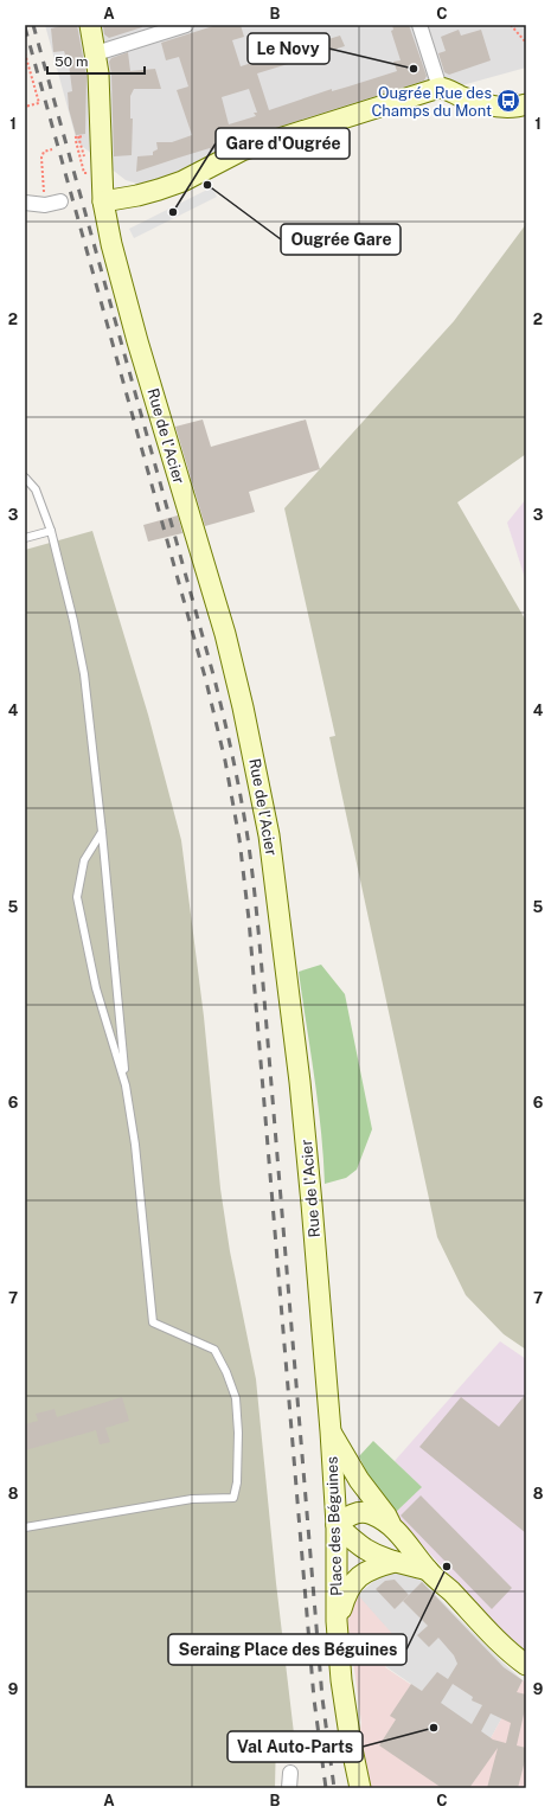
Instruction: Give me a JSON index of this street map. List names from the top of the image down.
{
  "streets": {
    "main road": ["Rue de l'Acier", "Place des Béguines"]
  },
  "crossings": [
    ["Rue de l'Acier", "Place des Béguines"]
  ],
  "places": {
    "other": [
      "Le Novy",
      "Ougrée Gare",
      "Gare d'Ougrée",
      "Seraing Place des Béguines",
      "Val Auto-Parts"
    ],
    "bus stop": ["Ougrée Rue des Champs du Mont"]
  },
  "scale_bar": "50 m",
  "grid": {
    "columns": ["A", "B", "C"],
    "rows": [
      "1",
      "2",
      "3",
      "4",
      "5",
      "6",
      "7",
      "8",
      "9"
    ]
  }
}
